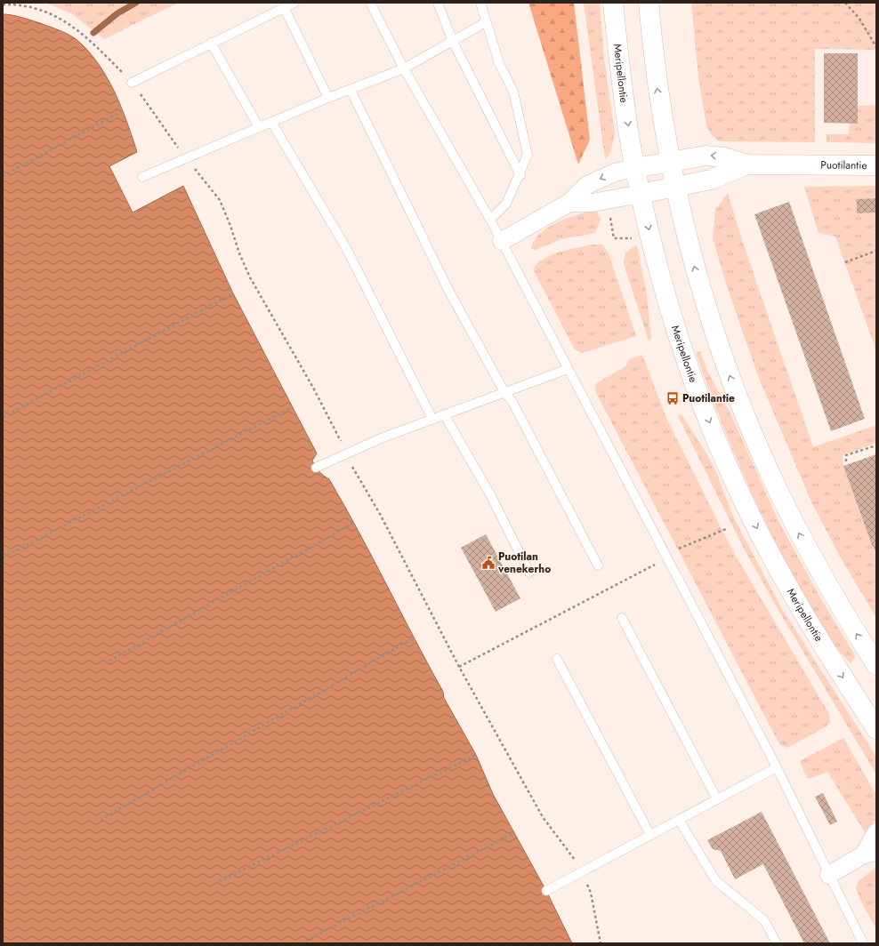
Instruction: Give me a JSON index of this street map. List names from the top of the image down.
{
  "streets": {
    "main road": ["Meripellontie", "Puotilantie"]
  },
  "crossings": [
    ["Meripellontie", "Puotilantie"]
  ],
  "places": {
    "bus stop": ["Puotilantie"],
    "public building": ["Puotilan venekerho"]
  }
}
